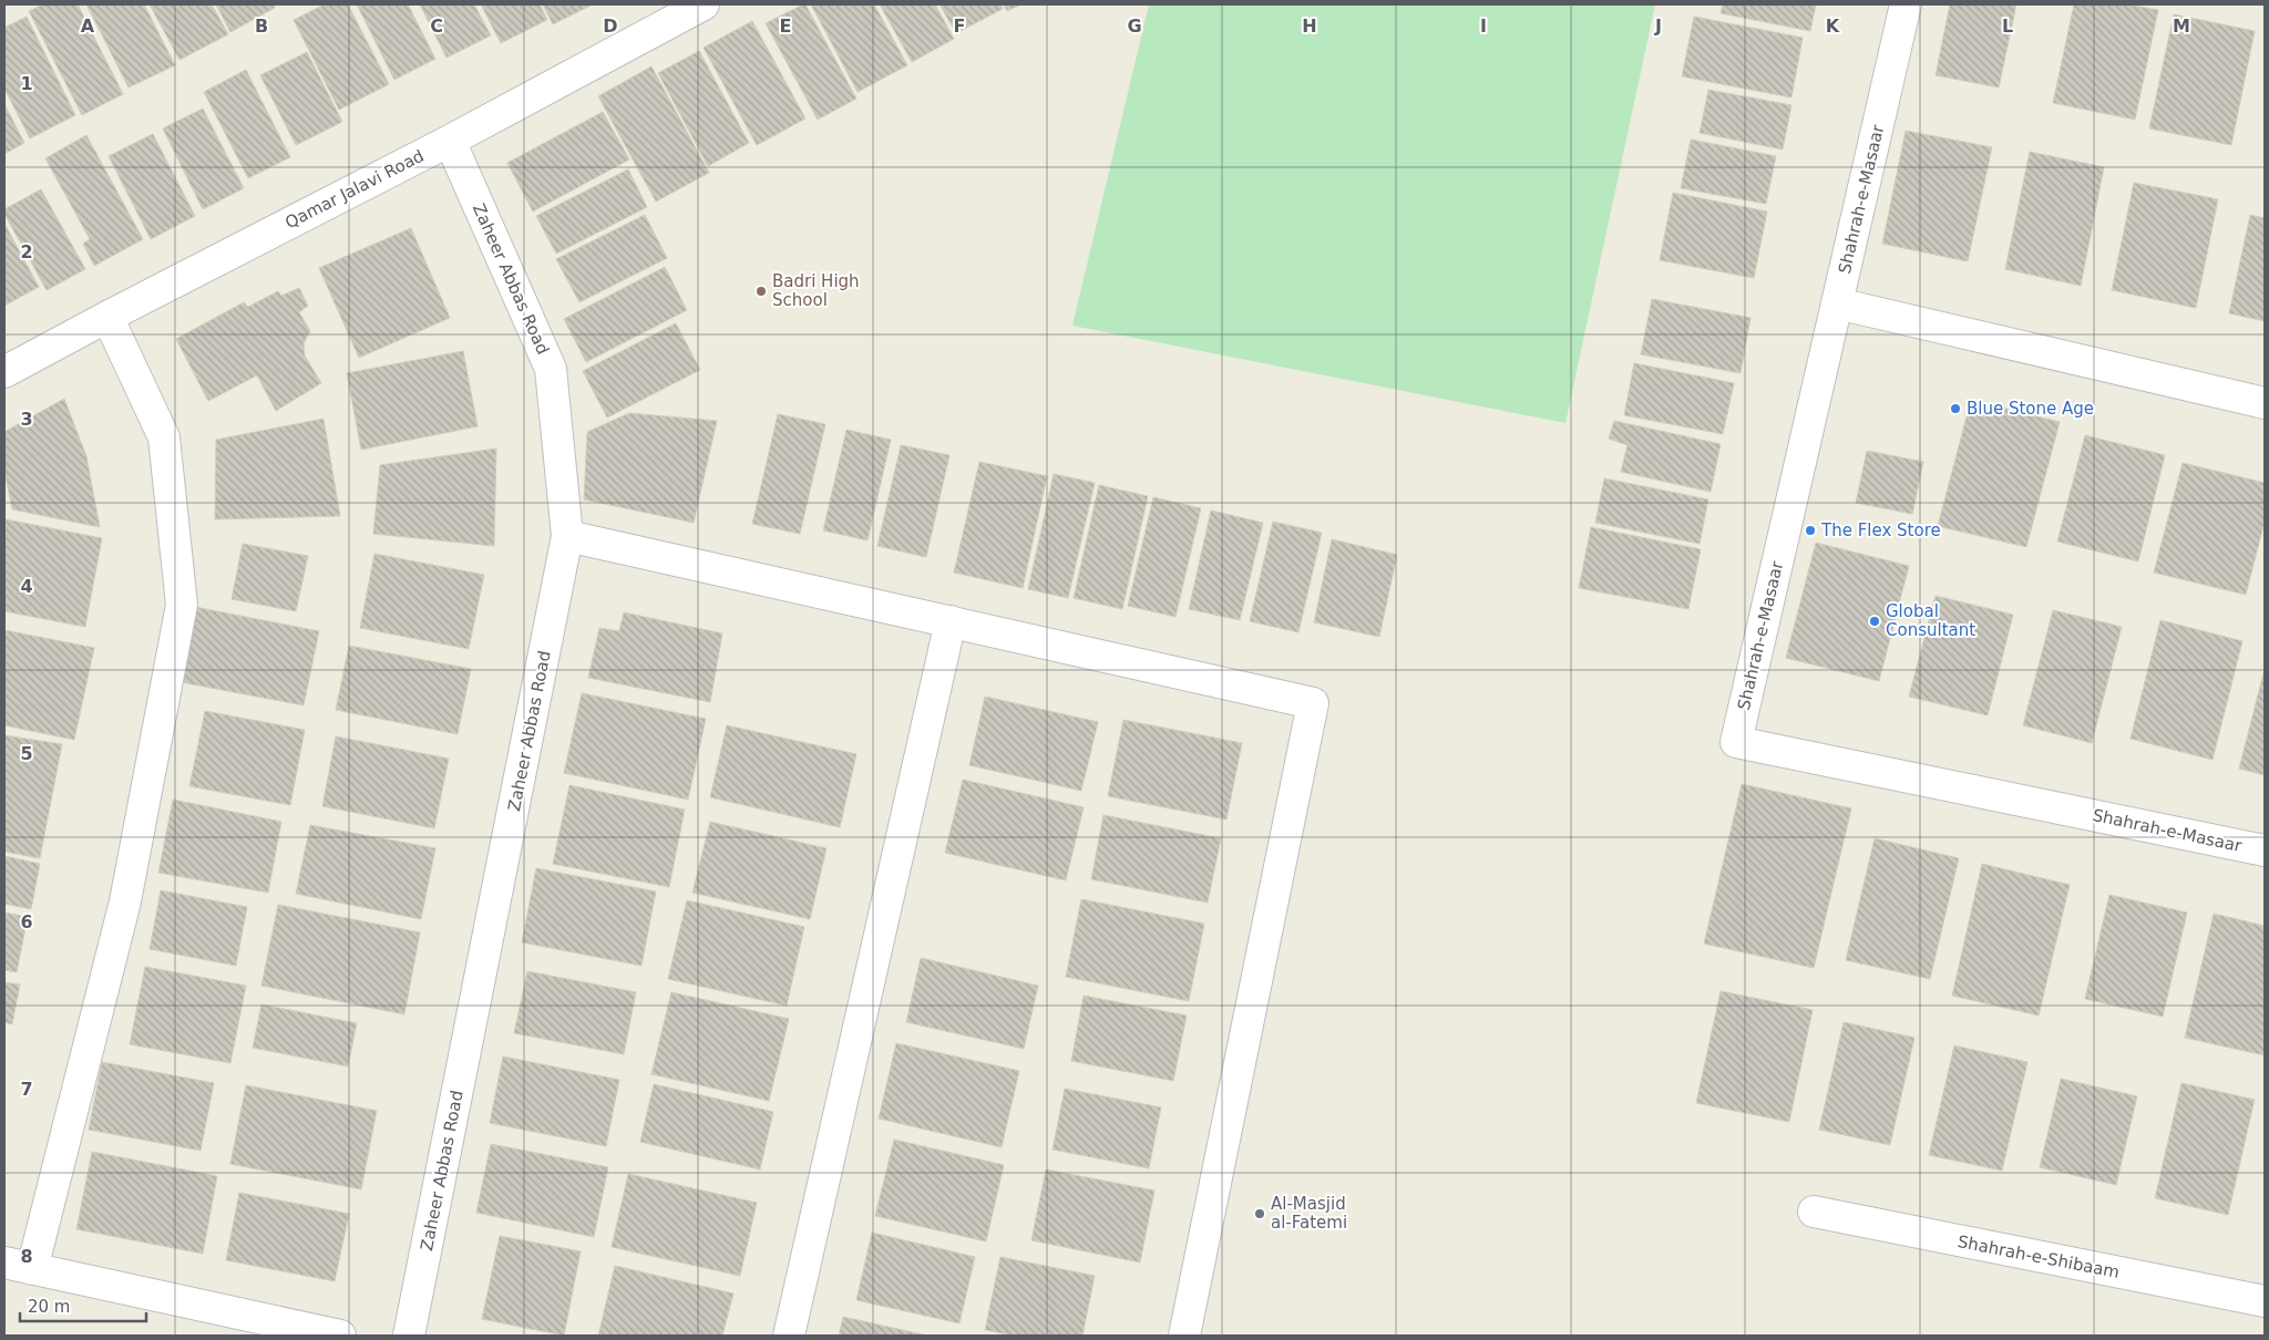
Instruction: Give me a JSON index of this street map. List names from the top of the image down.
{
  "streets": {
    "street": [
      "Qamar Jalavi Road",
      "Shahrah-e-Masaar",
      "Zaheer Abbas Road",
      "Shahrah-e-Shibaam"
    ]
  },
  "crossings": [
    ["Qamar Jalavi Road", "Zaheer Abbas Road"]
  ],
  "places": [
    "Badri High School",
    "Blue Stone Age",
    "The Flex Store",
    "Global Consultant",
    "Al-Masjid al-Fatemi"
  ],
  "scale_bar": "20 m",
  "grid": {
    "columns": [
      "A",
      "B",
      "C",
      "D",
      "E",
      "F",
      "G",
      "H",
      "I",
      "J",
      "K",
      "L",
      "M"
    ],
    "rows": [
      "1",
      "2",
      "3",
      "4",
      "5",
      "6",
      "7",
      "8"
    ]
  }
}
